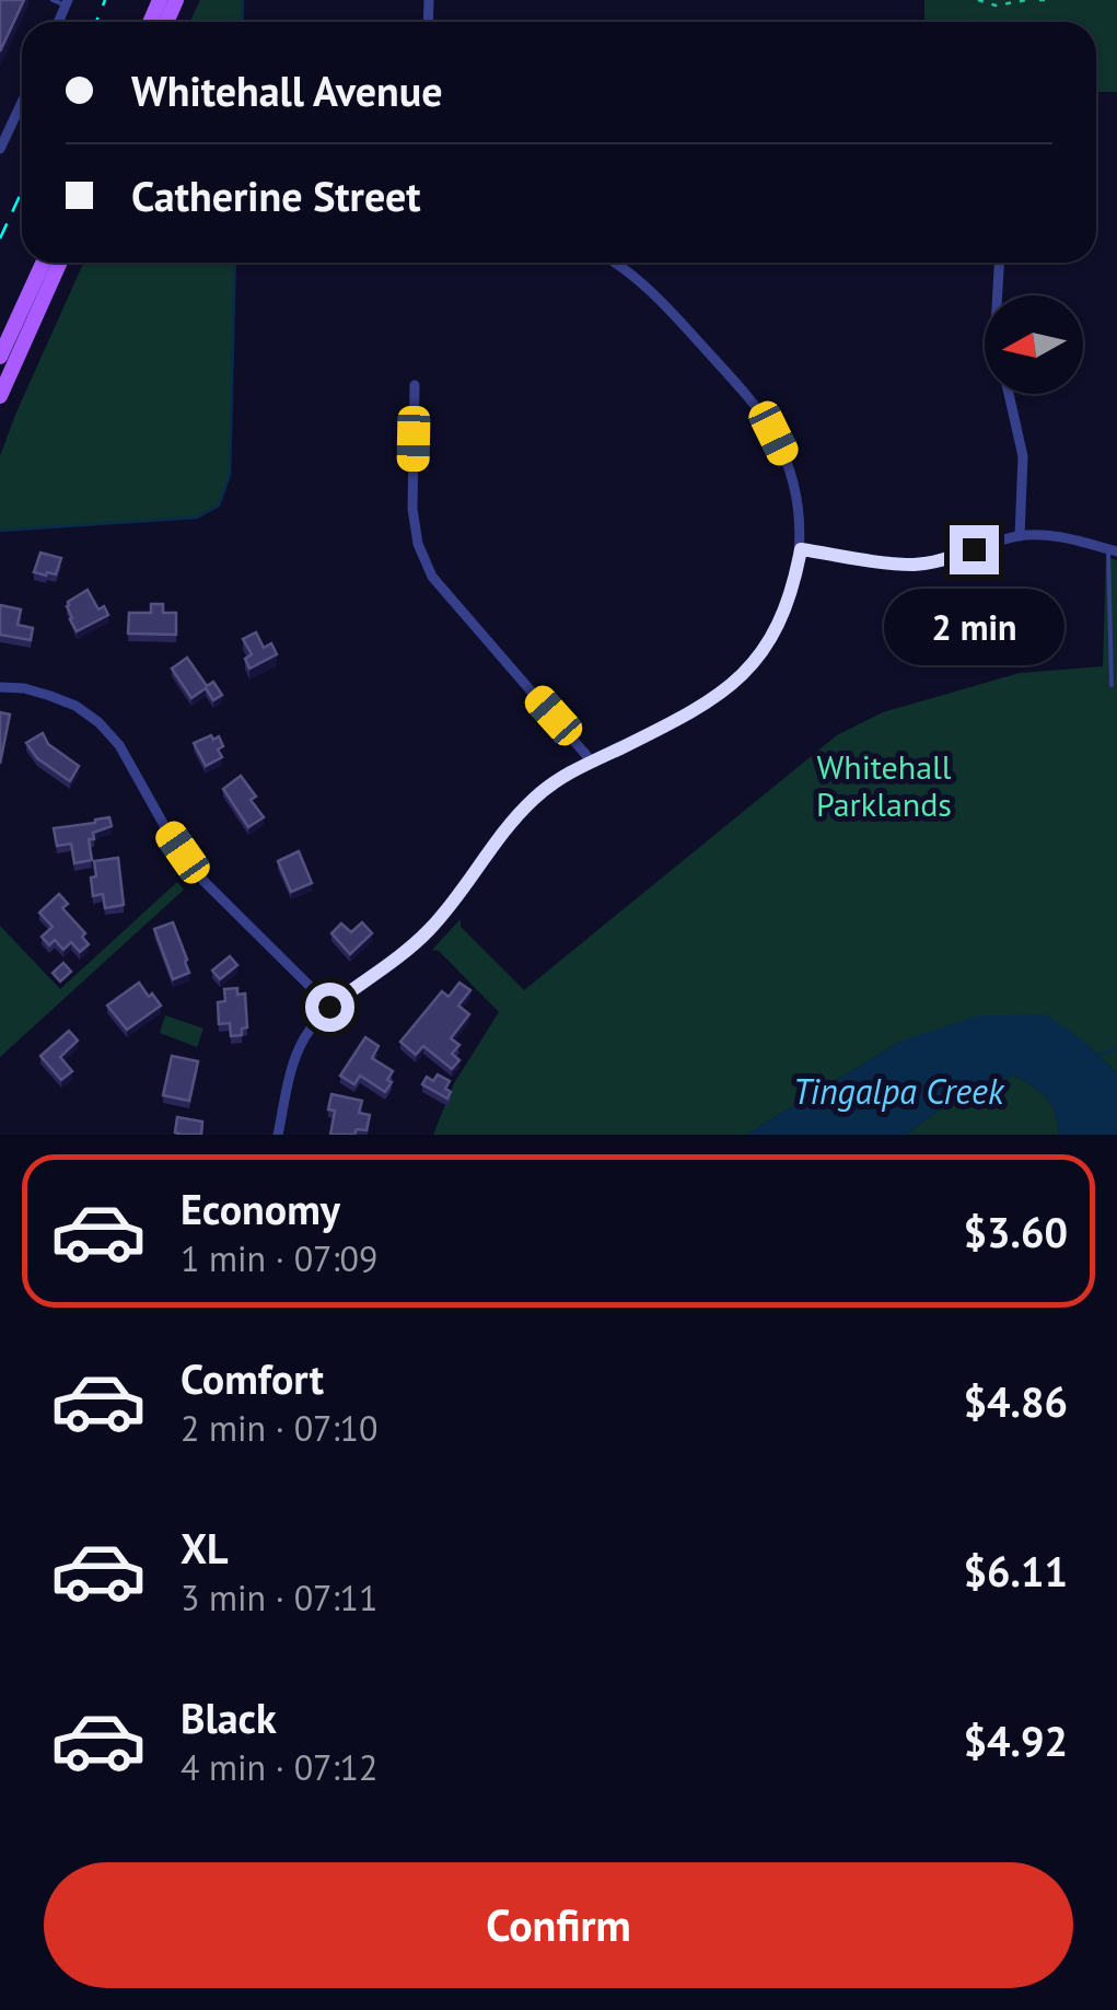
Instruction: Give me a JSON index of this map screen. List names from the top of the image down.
{
  "water": ["Tingalpa Creek"],
  "parks": ["Whitehall Parklands"],
  "north": "left",
  "page": {
    "banner": ["Whitehall Avenue", "Catherine Street"],
    "bubble": "2 min",
    "list": [
      {
        "name": "Economy",
        "note": "1 min · 07:09",
        "value": "$3.60"
      },
      {
        "name": "Comfort",
        "note": "2 min · 07:10",
        "value": "$4.86"
      },
      {
        "name": "XL",
        "note": "3 min · 07:11",
        "value": "$6.11"
      },
      {
        "name": "Black",
        "note": "4 min · 07:12",
        "value": "$4.92"
      }
    ],
    "buttons": "Confirm"
  }
}
